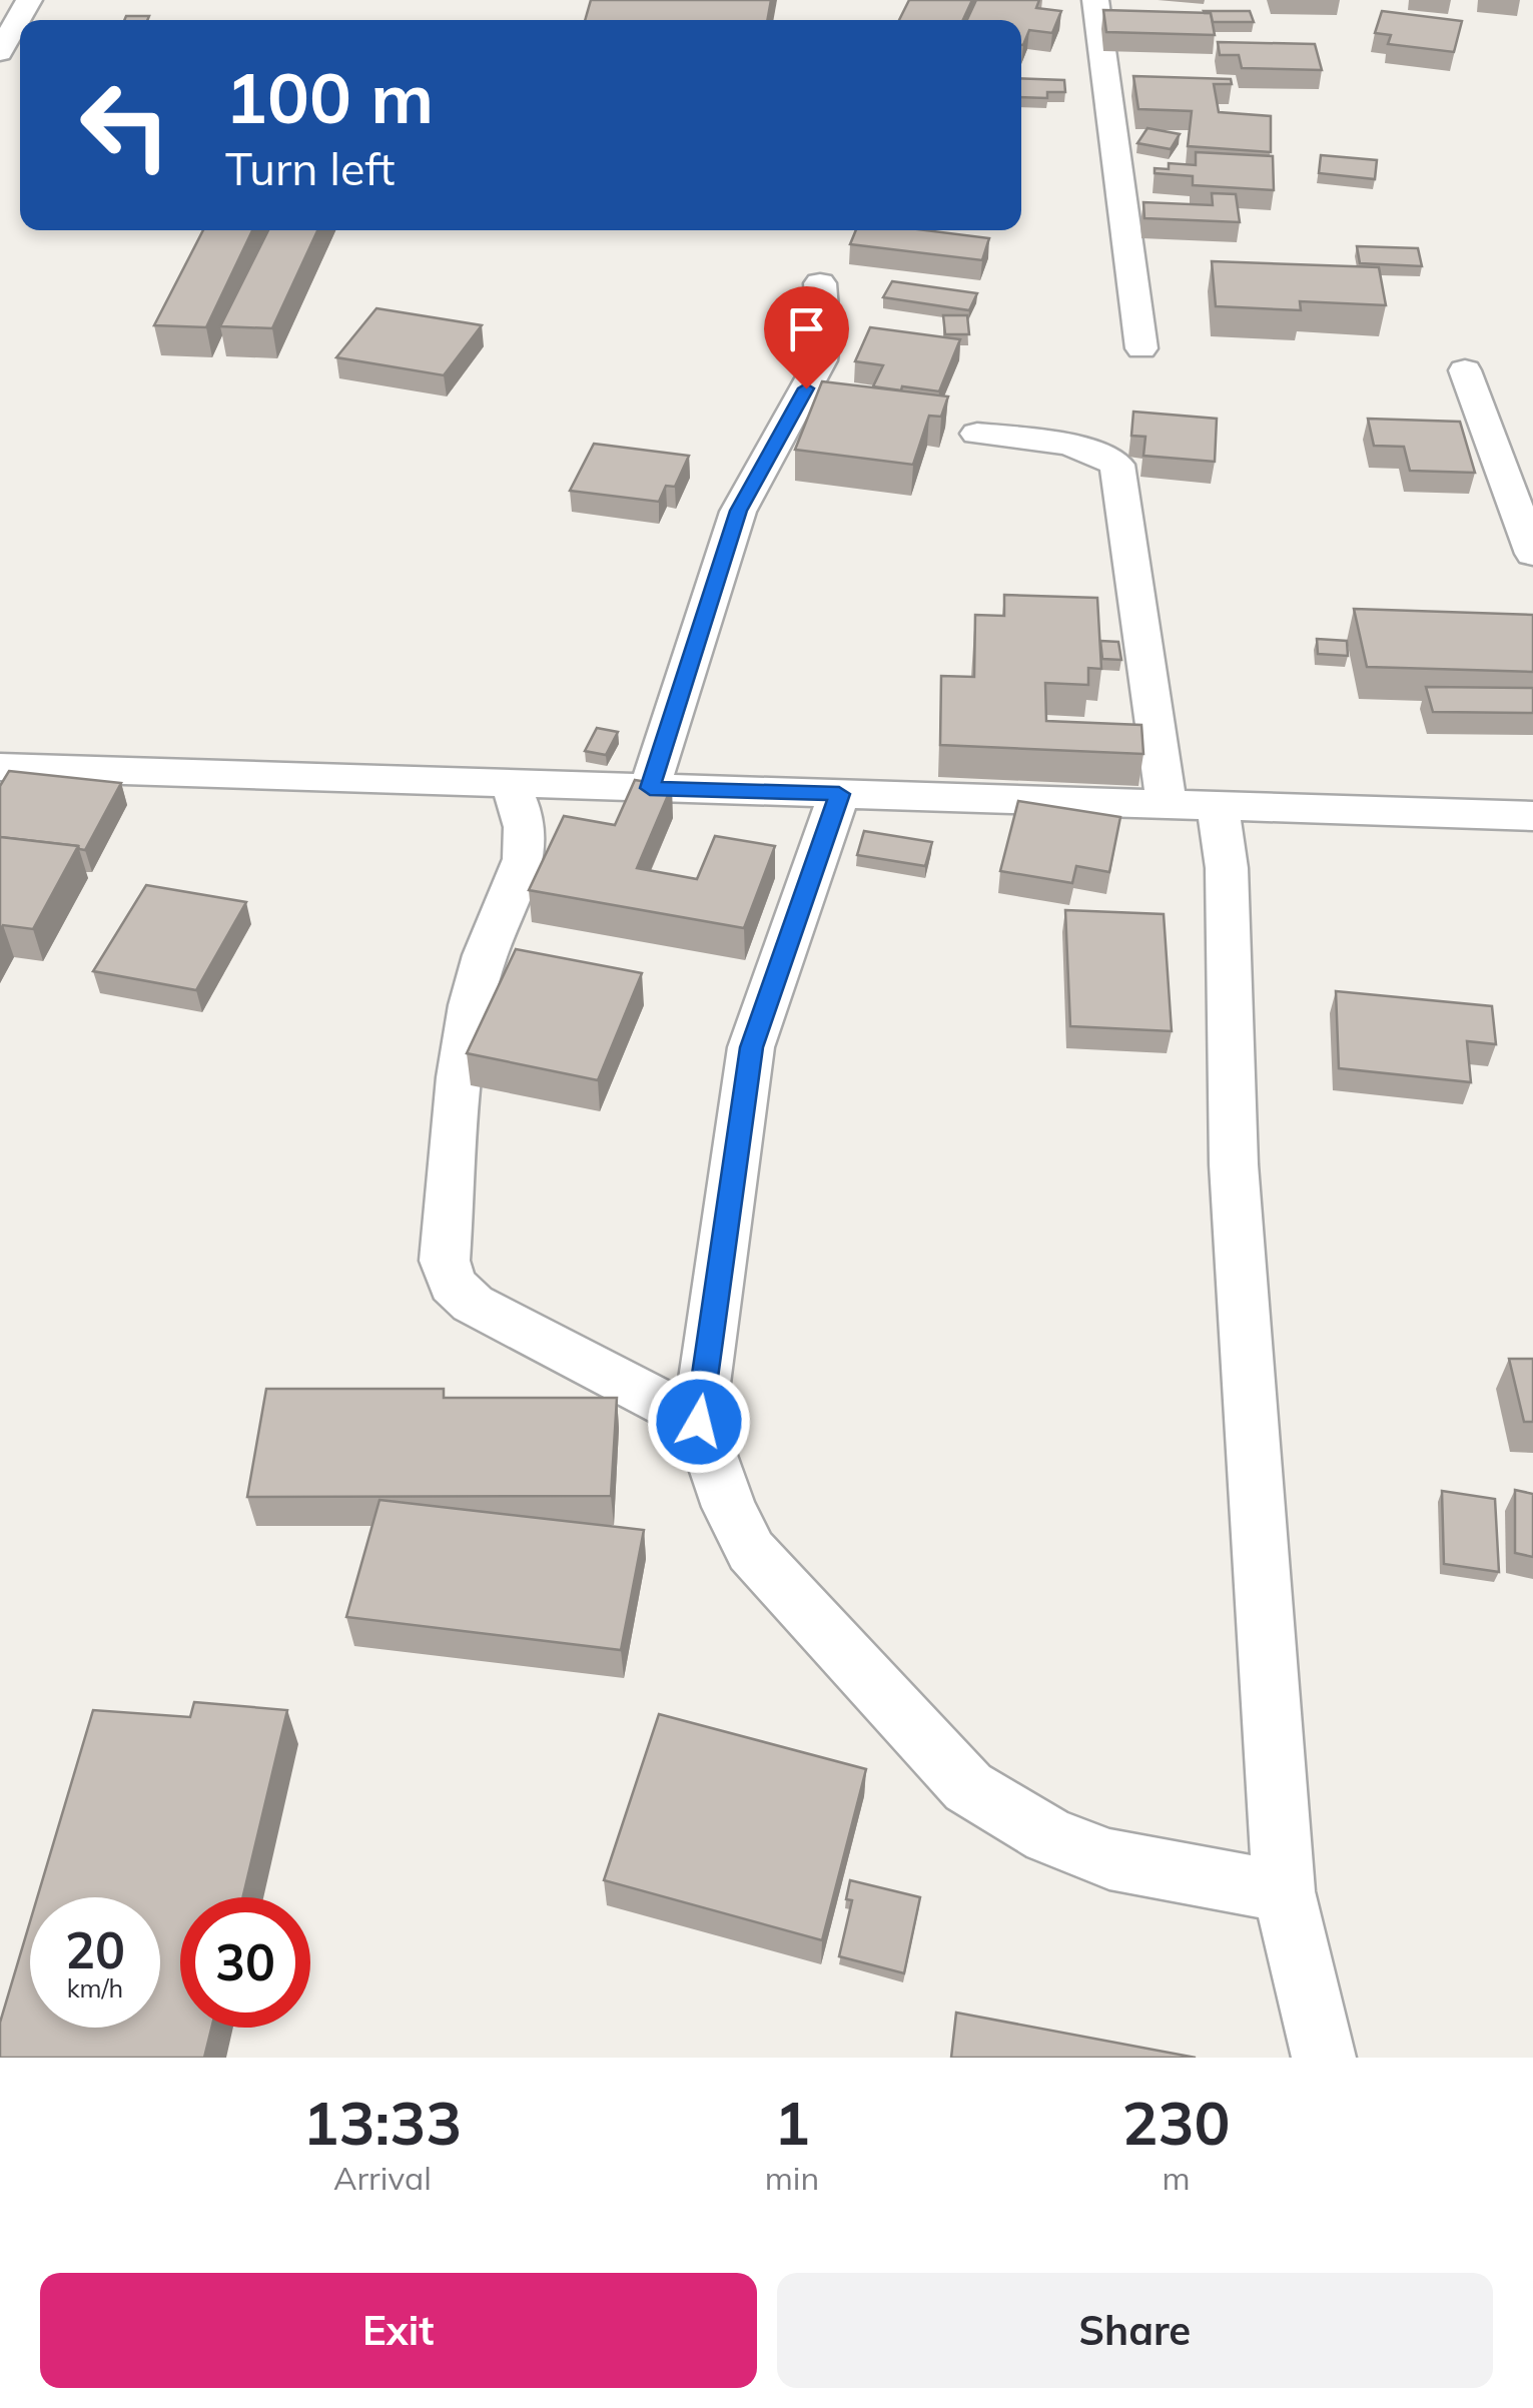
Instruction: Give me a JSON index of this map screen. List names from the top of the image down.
{
  "page": {
    "turn": ["100 m", "Turn left"],
    "speed": "20 km/h",
    "limit": "30",
    "eta": [
      "13:33",
      "Arrival",
      "1",
      "min",
      "230",
      "m"
    ],
    "buttons": ["Exit", "Share"]
  }
}
